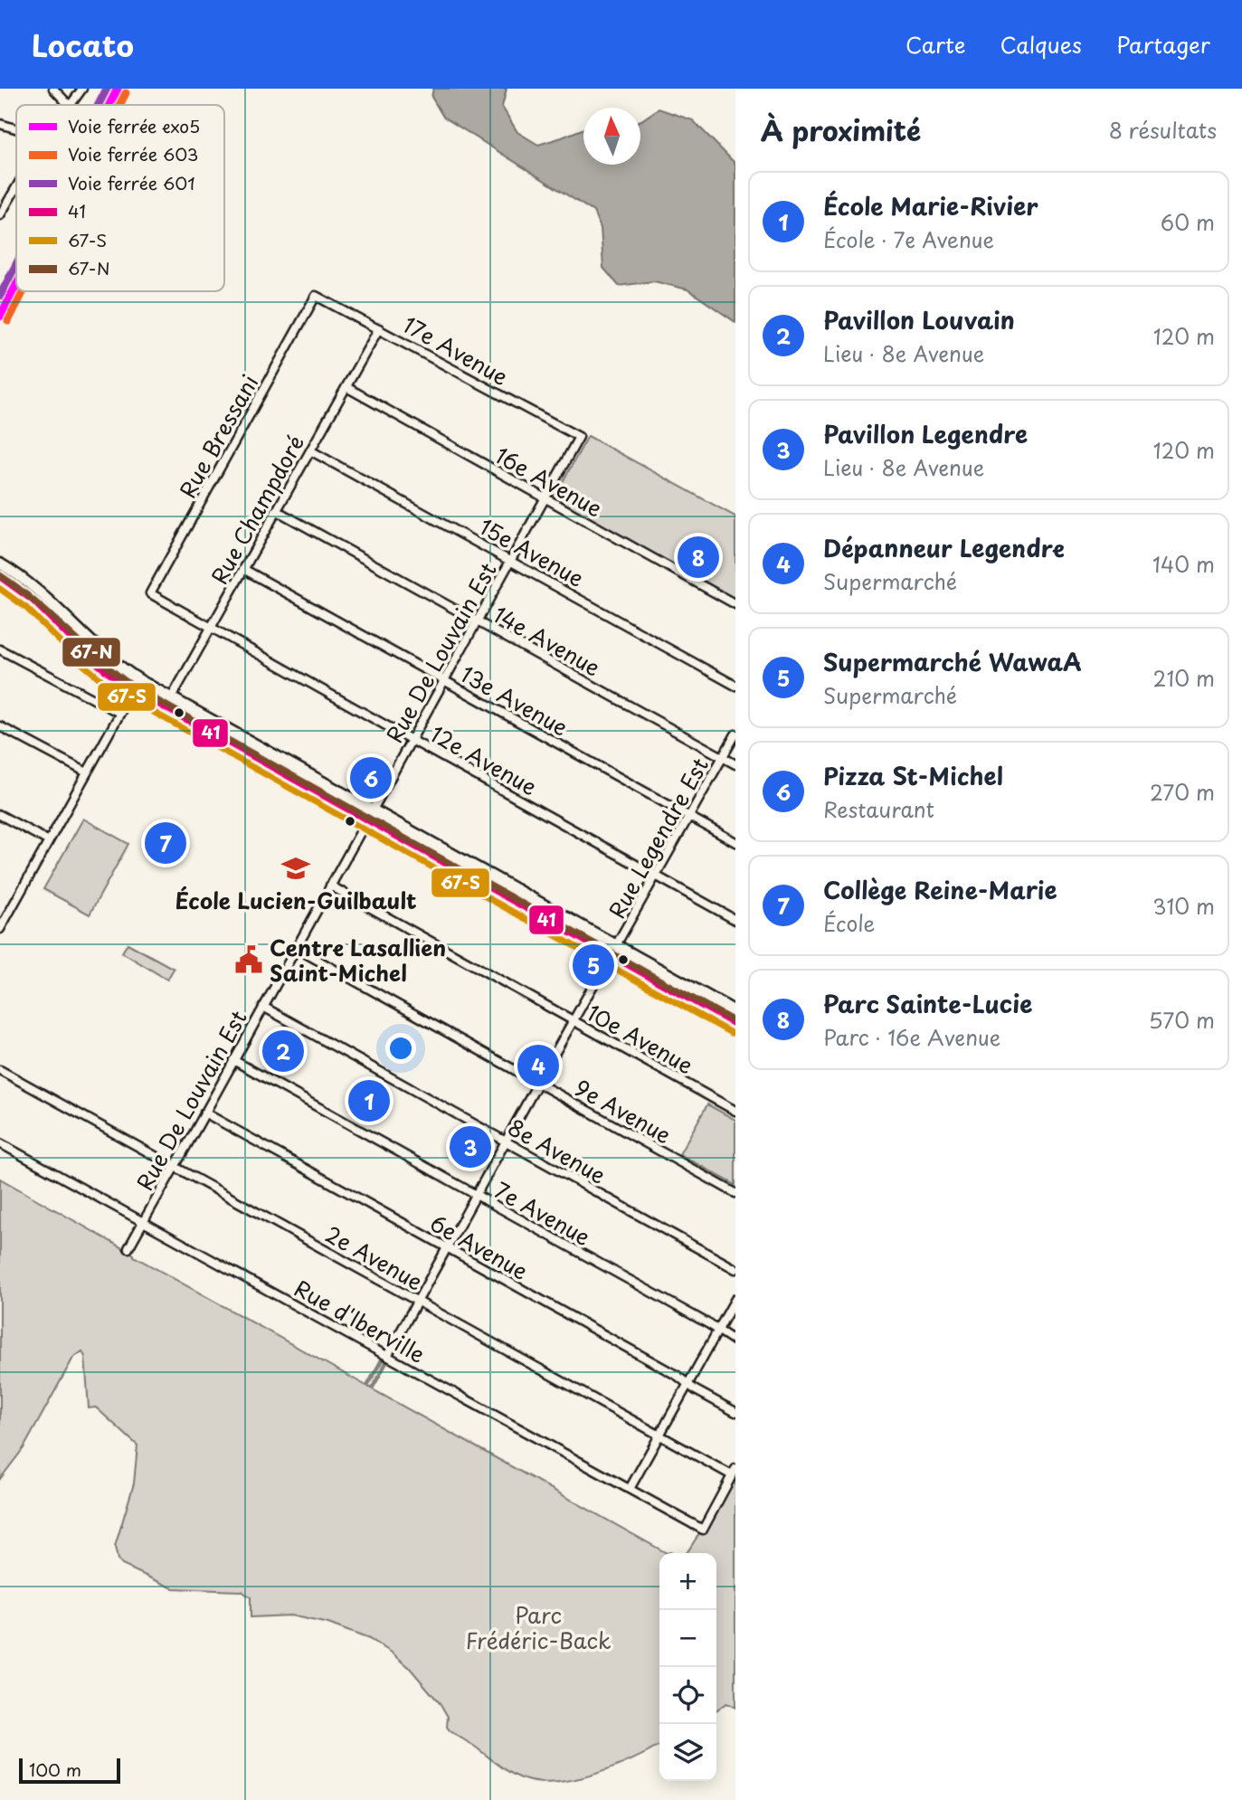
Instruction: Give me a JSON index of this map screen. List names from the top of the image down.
{
  "streets": {
    "street": [
      "17e Avenue",
      "Rue Bressani",
      "16e Avenue",
      "Rue Champdoré",
      "15e Avenue",
      "14e Avenue",
      "Rue De Louvain Est",
      "13e Avenue",
      "12e Avenue",
      "Rue Legendre Est",
      "10e Avenue",
      "9e Avenue",
      "8e Avenue",
      "7e Avenue",
      "6e Avenue",
      "2e Avenue",
      "Rue d'Iberville"
    ]
  },
  "crossings": [
    ["17e Avenue", "Rue Bressani"],
    ["17e Avenue", "Rue Champdoré"],
    ["17e Avenue", "Rue De Louvain Est"],
    ["Rue Bressani", "12e Avenue"],
    ["16e Avenue", "Rue Champdoré"],
    ["16e Avenue", "Rue De Louvain Est"],
    ["Rue Champdoré", "15e Avenue"],
    ["Rue Champdoré", "14e Avenue"],
    ["Rue Champdoré", "13e Avenue"],
    ["Rue Champdoré", "12e Avenue"],
    ["15e Avenue", "Rue De Louvain Est"],
    ["14e Avenue", "Rue De Louvain Est"],
    ["14e Avenue", "Rue Legendre Est"],
    ["Rue De Louvain Est", "13e Avenue"],
    ["Rue De Louvain Est", "12e Avenue"],
    ["Rue De Louvain Est", "10e Avenue"],
    ["Rue De Louvain Est", "9e Avenue"],
    ["Rue De Louvain Est", "8e Avenue"],
    ["Rue De Louvain Est", "7e Avenue"],
    ["Rue De Louvain Est", "6e Avenue"],
    ["Rue De Louvain Est", "2e Avenue"],
    ["Rue De Louvain Est", "Rue d'Iberville"],
    ["13e Avenue", "Rue Legendre Est"],
    ["12e Avenue", "Rue Legendre Est"],
    ["Rue Legendre Est", "10e Avenue"],
    ["Rue Legendre Est", "9e Avenue"],
    ["Rue Legendre Est", "8e Avenue"],
    ["Rue Legendre Est", "7e Avenue"],
    ["Rue Legendre Est", "6e Avenue"],
    ["Rue Legendre Est", "2e Avenue"],
    ["Rue Legendre Est", "Rue d'Iberville"],
    ["2e Avenue", "Rue d'Iberville"]
  ],
  "parks": ["Parc Frédéric-Back"],
  "places": {
    "school or university": ["École Lucien-Guilbault"],
    "public building": ["Centre Lasallien Saint-Michel"]
  },
  "lines": [
    "rail line exo5",
    "rail line 601",
    "rail line 603",
    "transit line 67-N",
    "transit line 41",
    "transit line 67-S"
  ],
  "legend": [
    "Voie ferrée exo5",
    "Voie ferrée 603",
    "Voie ferrée 601",
    "41",
    "67-S",
    "67-N"
  ],
  "scale_bar": "100 m",
  "north": "top",
  "page": {
    "header": "Locato",
    "nav": ["Carte", "Calques", "Partager"],
    "heading": ["À proximité", "8 résultats"],
    "list": [
      {
        "mark": "1",
        "name": "École Marie-Rivier",
        "note": "École · 7e Avenue",
        "value": "60 m"
      },
      {
        "mark": "2",
        "name": "Pavillon Louvain",
        "note": "Lieu · 8e Avenue",
        "value": "120 m"
      },
      {
        "mark": "3",
        "name": "Pavillon Legendre",
        "note": "Lieu · 8e Avenue",
        "value": "120 m"
      },
      {
        "mark": "4",
        "name": "Dépanneur Legendre",
        "note": "Supermarché",
        "value": "140 m"
      },
      {
        "mark": "5",
        "name": "Supermarché WawaA",
        "note": "Supermarché",
        "value": "210 m"
      },
      {
        "mark": "6",
        "name": "Pizza St-Michel",
        "note": "Restaurant",
        "value": "270 m"
      },
      {
        "mark": "7",
        "name": "Collège Reine-Marie",
        "note": "École",
        "value": "310 m"
      },
      {
        "mark": "8",
        "name": "Parc Sainte-Lucie",
        "note": "Parc · 16e Avenue",
        "value": "570 m"
      }
    ],
    "pins": [
      "8",
      "6",
      "7",
      "5",
      "2",
      "4",
      "1",
      "3"
    ],
    "map_buttons": ["+", "−"],
    "scale": "100 m"
  }
}
